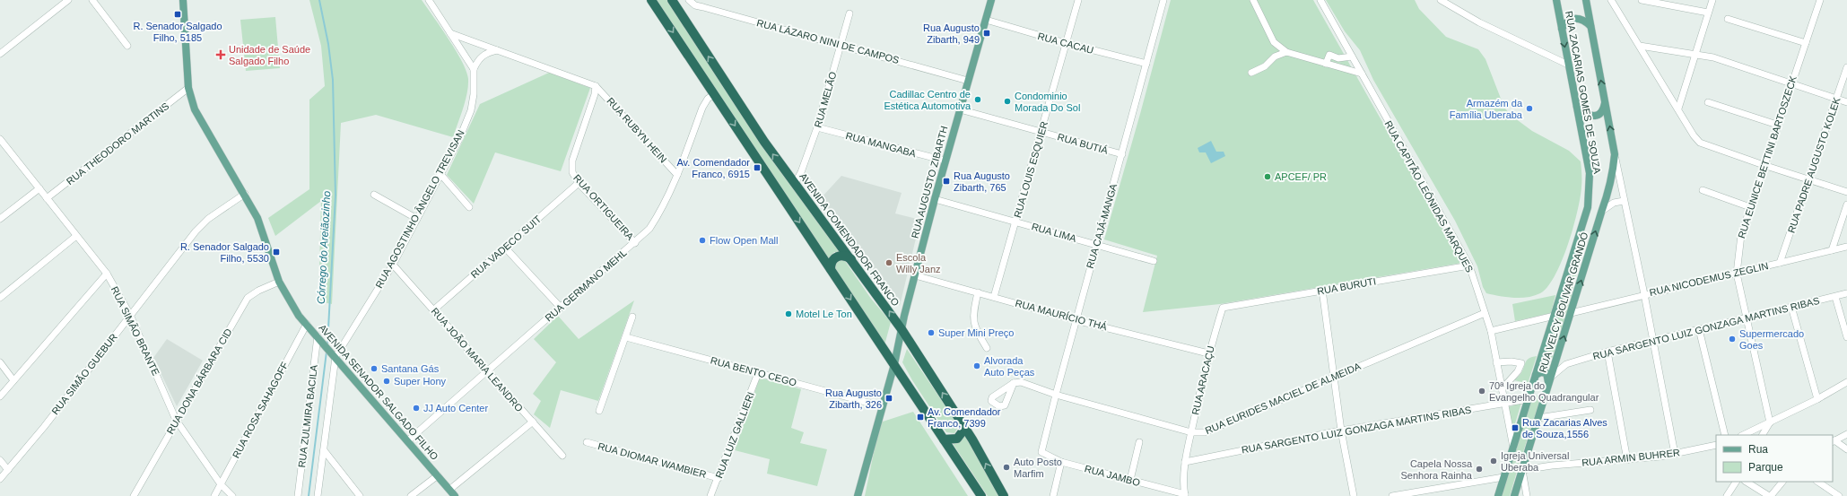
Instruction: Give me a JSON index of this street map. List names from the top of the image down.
{
  "streets": {
    "highway": ["AVENIDA COMENDADOR FRANCO"],
    "main road": [
      "RUA ZACARIAS GOMES DE SOUZA",
      "RUA AUGUSTO ZIBARTH",
      "RUA VELCY BOLIVAR GRANDÓ",
      "AVENIDA SENADOR SALGADO FILHO"
    ],
    "street": [
      "RUA LÁZARO NINI DE CAMPOS",
      "RUA CACAU",
      "RUA MELÃO",
      "RUA RUBYN HEIN",
      "RUA THEODORO MARTINS",
      "RUA BUTIÁ",
      "RUA MANGABA",
      "RUA EUNICE BETTINI BARTOSZECK",
      "RUA PADRE AUGUSTO KOLEK",
      "RUA LOUIS ESQUIER",
      "RUA CAPITÃO LEÔNIDAS MARQUES",
      "RUA ORTIGUEIRA",
      "RUA AGOSTINHO ÂNGELO TREVISAN",
      "RUA CAJÁ-MANGA",
      "RUA LIMA",
      "RUA VADECO SUIT",
      "RUA NICODEMUS ZEGLIN",
      "RUA GERMANO MEHL",
      "RUA BURUTI",
      "RUA MAURÍCIO THÁ",
      "RUA SARGENTO LUIZ GONZAGA MARTINS RIBAS",
      "RUA SIMÃO BRANTE",
      "RUA JOÃO MARIA LEANDRO",
      "RUA BENTO CEGO",
      "RUA SIMÃO GUEBUR",
      "RUA ARACAÇU",
      "RUA DONA BÁRBARA CID",
      "RUA EURIDES MACIEL DE ALMEIDA",
      "RUA ROSA SAHAGOFF",
      "RUA ZULMIRA BACILA",
      "RUA LUIZ GALLIERI",
      "RUA ARMIN BUHRER",
      "RUA DIOMAR WAMBIER",
      "RUA JAMBO"
    ]
  },
  "crossings": [
    ["RUA LÁZARO NINI DE CAMPOS", "RUA MELÃO"],
    ["RUA LÁZARO NINI DE CAMPOS", "RUA AUGUSTO ZIBARTH"],
    ["RUA CACAU", "RUA LOUIS ESQUIER"],
    ["RUA CACAU", "RUA AUGUSTO ZIBARTH"],
    ["RUA CACAU", "RUA CAJÁ-MANGA"],
    ["RUA ZACARIAS GOMES DE SOUZA", "RUA VELCY BOLIVAR GRANDÓ"],
    ["RUA MELÃO", "RUA MANGABA"],
    ["RUA MELÃO", "AVENIDA COMENDADOR FRANCO"],
    ["RUA RUBYN HEIN", "RUA ORTIGUEIRA"],
    ["RUA RUBYN HEIN", "RUA GERMANO MEHL"],
    ["RUA THEODORO MARTINS", "RUA SIMÃO BRANTE"],
    ["RUA THEODORO MARTINS", "AVENIDA SENADOR SALGADO FILHO"],
    ["RUA BUTIÁ", "RUA LOUIS ESQUIER"],
    ["RUA BUTIÁ", "RUA AUGUSTO ZIBARTH"],
    ["RUA BUTIÁ", "RUA CAJÁ-MANGA"],
    ["RUA MANGABA", "RUA AUGUSTO ZIBARTH"],
    ["RUA EUNICE BETTINI BARTOSZECK", "RUA NICODEMUS ZEGLIN"],
    ["RUA EUNICE BETTINI BARTOSZECK", "RUA SARGENTO LUIZ GONZAGA MARTINS RIBAS"],
    ["RUA PADRE AUGUSTO KOLEK", "RUA NICODEMUS ZEGLIN"],
    ["RUA LOUIS ESQUIER", "RUA LIMA"],
    ["RUA LOUIS ESQUIER", "RUA MAURÍCIO THÁ"],
    ["RUA AUGUSTO ZIBARTH", "RUA LIMA"],
    ["RUA AUGUSTO ZIBARTH", "AVENIDA COMENDADOR FRANCO"],
    ["RUA AUGUSTO ZIBARTH", "RUA MAURÍCIO THÁ"],
    ["RUA AUGUSTO ZIBARTH", "RUA BENTO CEGO"],
    ["RUA CAPITÃO LEÔNIDAS MARQUES", "RUA BURUTI"],
    ["RUA CAPITÃO LEÔNIDAS MARQUES", "RUA VELCY BOLIVAR GRANDÓ"],
    ["RUA CAPITÃO LEÔNIDAS MARQUES", "RUA SARGENTO LUIZ GONZAGA MARTINS RIBAS"],
    ["RUA CAPITÃO LEÔNIDAS MARQUES", "RUA EURIDES MACIEL DE ALMEIDA"],
    ["RUA ORTIGUEIRA", "RUA VADECO SUIT"],
    ["RUA ORTIGUEIRA", "RUA GERMANO MEHL"],
    ["RUA AGOSTINHO ÂNGELO TREVISAN", "RUA JOÃO MARIA LEANDRO"],
    ["RUA AGOSTINHO ÂNGELO TREVISAN", "AVENIDA SENADOR SALGADO FILHO"],
    ["RUA AGOSTINHO ÂNGELO TREVISAN", "RUA ZULMIRA BACILA"],
    ["RUA CAJÁ-MANGA", "RUA LIMA"],
    ["RUA CAJÁ-MANGA", "RUA MAURÍCIO THÁ"],
    ["RUA CAJÁ-MANGA", "RUA EURIDES MACIEL DE ALMEIDA"],
    ["RUA CAJÁ-MANGA", "RUA JAMBO"],
    ["RUA VADECO SUIT", "RUA JOÃO MARIA LEANDRO"],
    ["RUA NICODEMUS ZEGLIN", "RUA VELCY BOLIVAR GRANDÓ"],
    ["RUA GERMANO MEHL", "RUA JOÃO MARIA LEANDRO"],
    ["RUA GERMANO MEHL", "AVENIDA SENADOR SALGADO FILHO"],
    ["RUA BURUTI", "RUA ARACAÇU"],
    ["RUA VELCY BOLIVAR GRANDÓ", "RUA SARGENTO LUIZ GONZAGA MARTINS RIBAS"],
    ["RUA VELCY BOLIVAR GRANDÓ", "RUA ARMIN BUHRER"],
    ["RUA MAURÍCIO THÁ", "RUA ARACAÇU"],
    ["RUA SARGENTO LUIZ GONZAGA MARTINS RIBAS", "RUA ARACAÇU"],
    ["RUA SIMÃO BRANTE", "RUA SIMÃO GUEBUR"],
    ["RUA SIMÃO BRANTE", "RUA DONA BÁRBARA CID"],
    ["RUA SIMÃO BRANTE", "RUA ROSA SAHAGOFF"],
    ["RUA BENTO CEGO", "RUA LUIZ GALLIERI"],
    ["RUA SIMÃO GUEBUR", "AVENIDA SENADOR SALGADO FILHO"],
    ["RUA ARACAÇU", "RUA EURIDES MACIEL DE ALMEIDA"],
    ["RUA ARACAÇU", "RUA JAMBO"],
    ["RUA DONA BÁRBARA CID", "AVENIDA SENADOR SALGADO FILHO"],
    ["AVENIDA SENADOR SALGADO FILHO", "RUA ROSA SAHAGOFF"],
    ["AVENIDA SENADOR SALGADO FILHO", "RUA ZULMIRA BACILA"],
    ["RUA LUIZ GALLIERI", "RUA DIOMAR WAMBIER"]
  ],
  "water": ["Córrego do Areiãozinho"],
  "places": {
    "transit": [
      "R. Senador Salgado Filho, 5185",
      "Rua Augusto Zibarth, 949",
      "Av. Comendador Franco, 6915",
      "Rua Augusto Zibarth, 765",
      "R. Senador Salgado Filho, 5530",
      "Rua Augusto Zibarth, 326",
      "Av. Comendador Franco, 7399",
      "Rua Zacarias Alves de Souza,1556"
    ],
    "health": ["Unidade de Saúde Salgado Filho"],
    "other": [
      "Cadillac Centro de Estética Automotiva",
      "Condominio Morada Do Sol",
      "Armazém da Família Uberaba",
      "APCEF/ PR",
      "Flow Open Mall",
      "Escola Willy Janz",
      "Motel Le Ton",
      "Super Mini Preço",
      "Supermercado Goes",
      "Alvorada Auto Peças",
      "Santana Gás",
      "Super Hony",
      "70ª Igreja do Evangelho Quadrangular",
      "JJ Auto Center",
      "Igreja Universal Uberaba",
      "Auto Posto Marfim",
      "Capela Nossa Senhora Rainha"
    ]
  },
  "legend": ["Rua", "Parque"]
}
